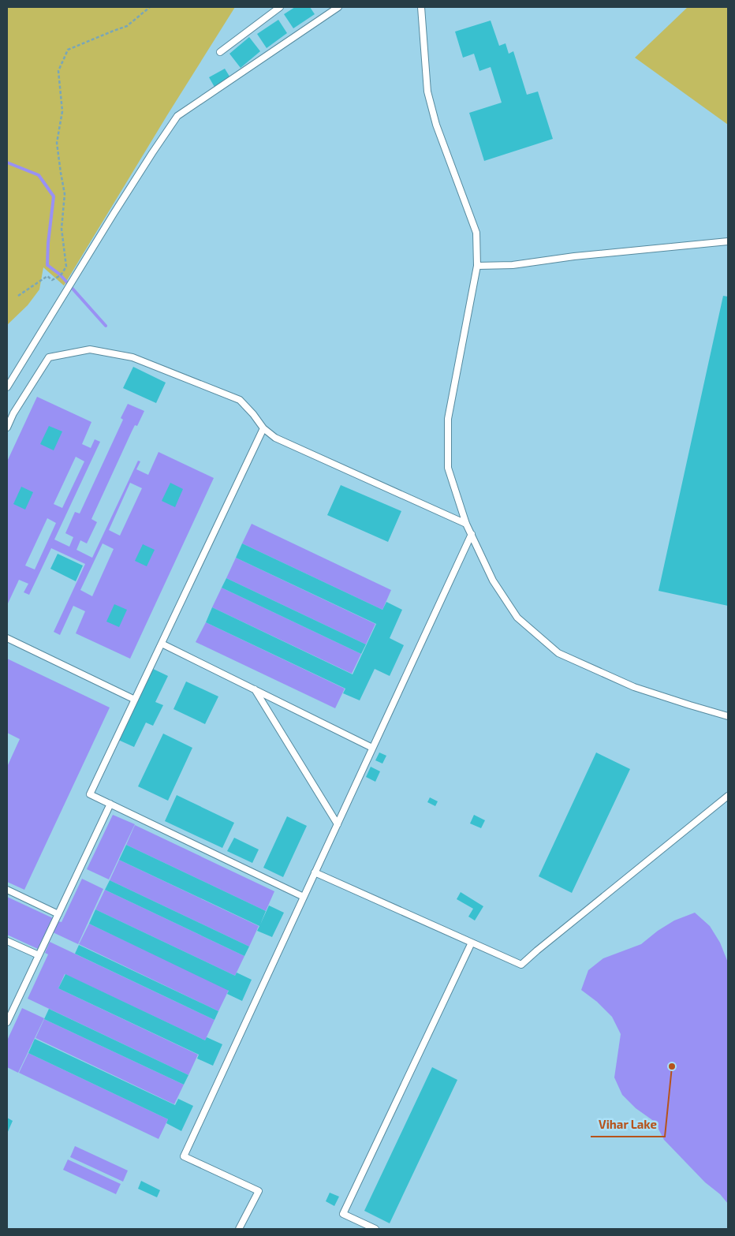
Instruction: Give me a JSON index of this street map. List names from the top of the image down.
{
  "places": ["Vihar Lake"]
}
